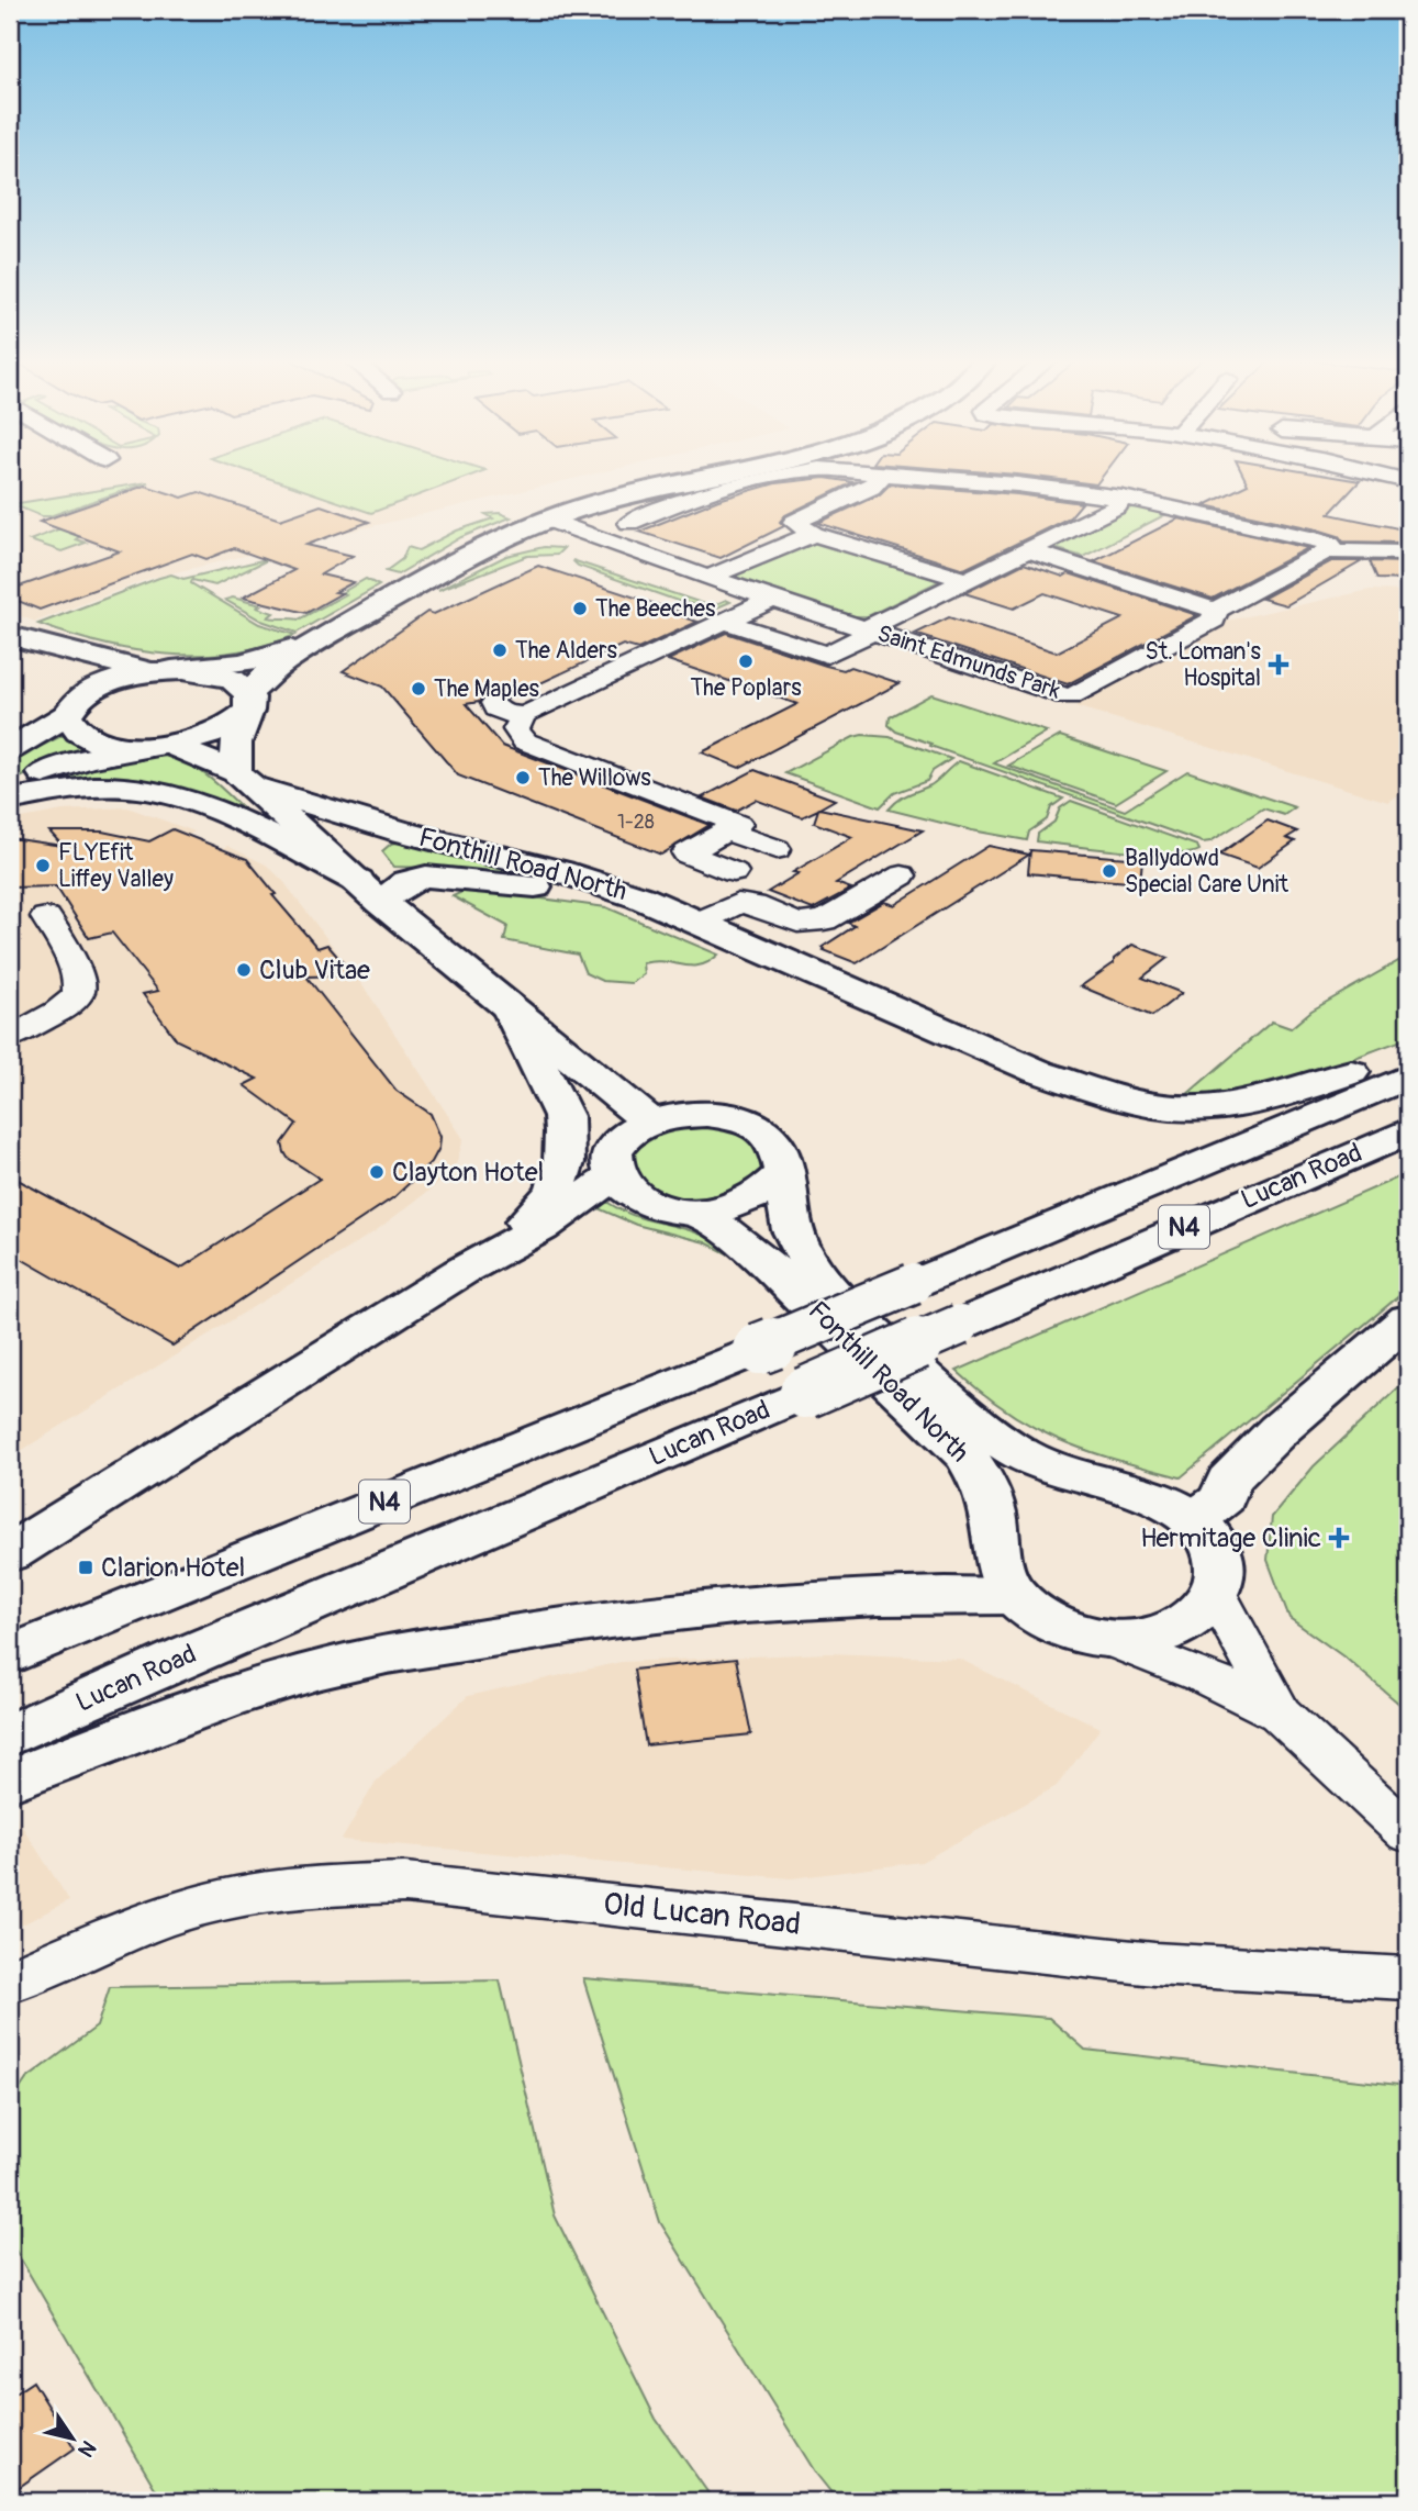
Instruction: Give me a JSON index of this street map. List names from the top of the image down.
{
  "streets": {
    "main road": ["Fonthill Road North", "Lucan Road", "N4"],
    "street": ["Saint Edmunds Park", "Old Lucan Road"]
  },
  "places": {
    "other": [
      "The Beeches",
      "The Alders",
      "The Poplars",
      "The Maples",
      "The Willows",
      "FLYEfit Liffey Valley",
      "Ballydowd Special Care Unit",
      "Club Vitae",
      "Clayton Hotel"
    ],
    "health": ["St. Loman's Hospital", "Hermitage Clinic"],
    "transit": ["Clarion Hotel"]
  },
  "house_numbers": ["1-28"],
  "north": "bottom right"
}
